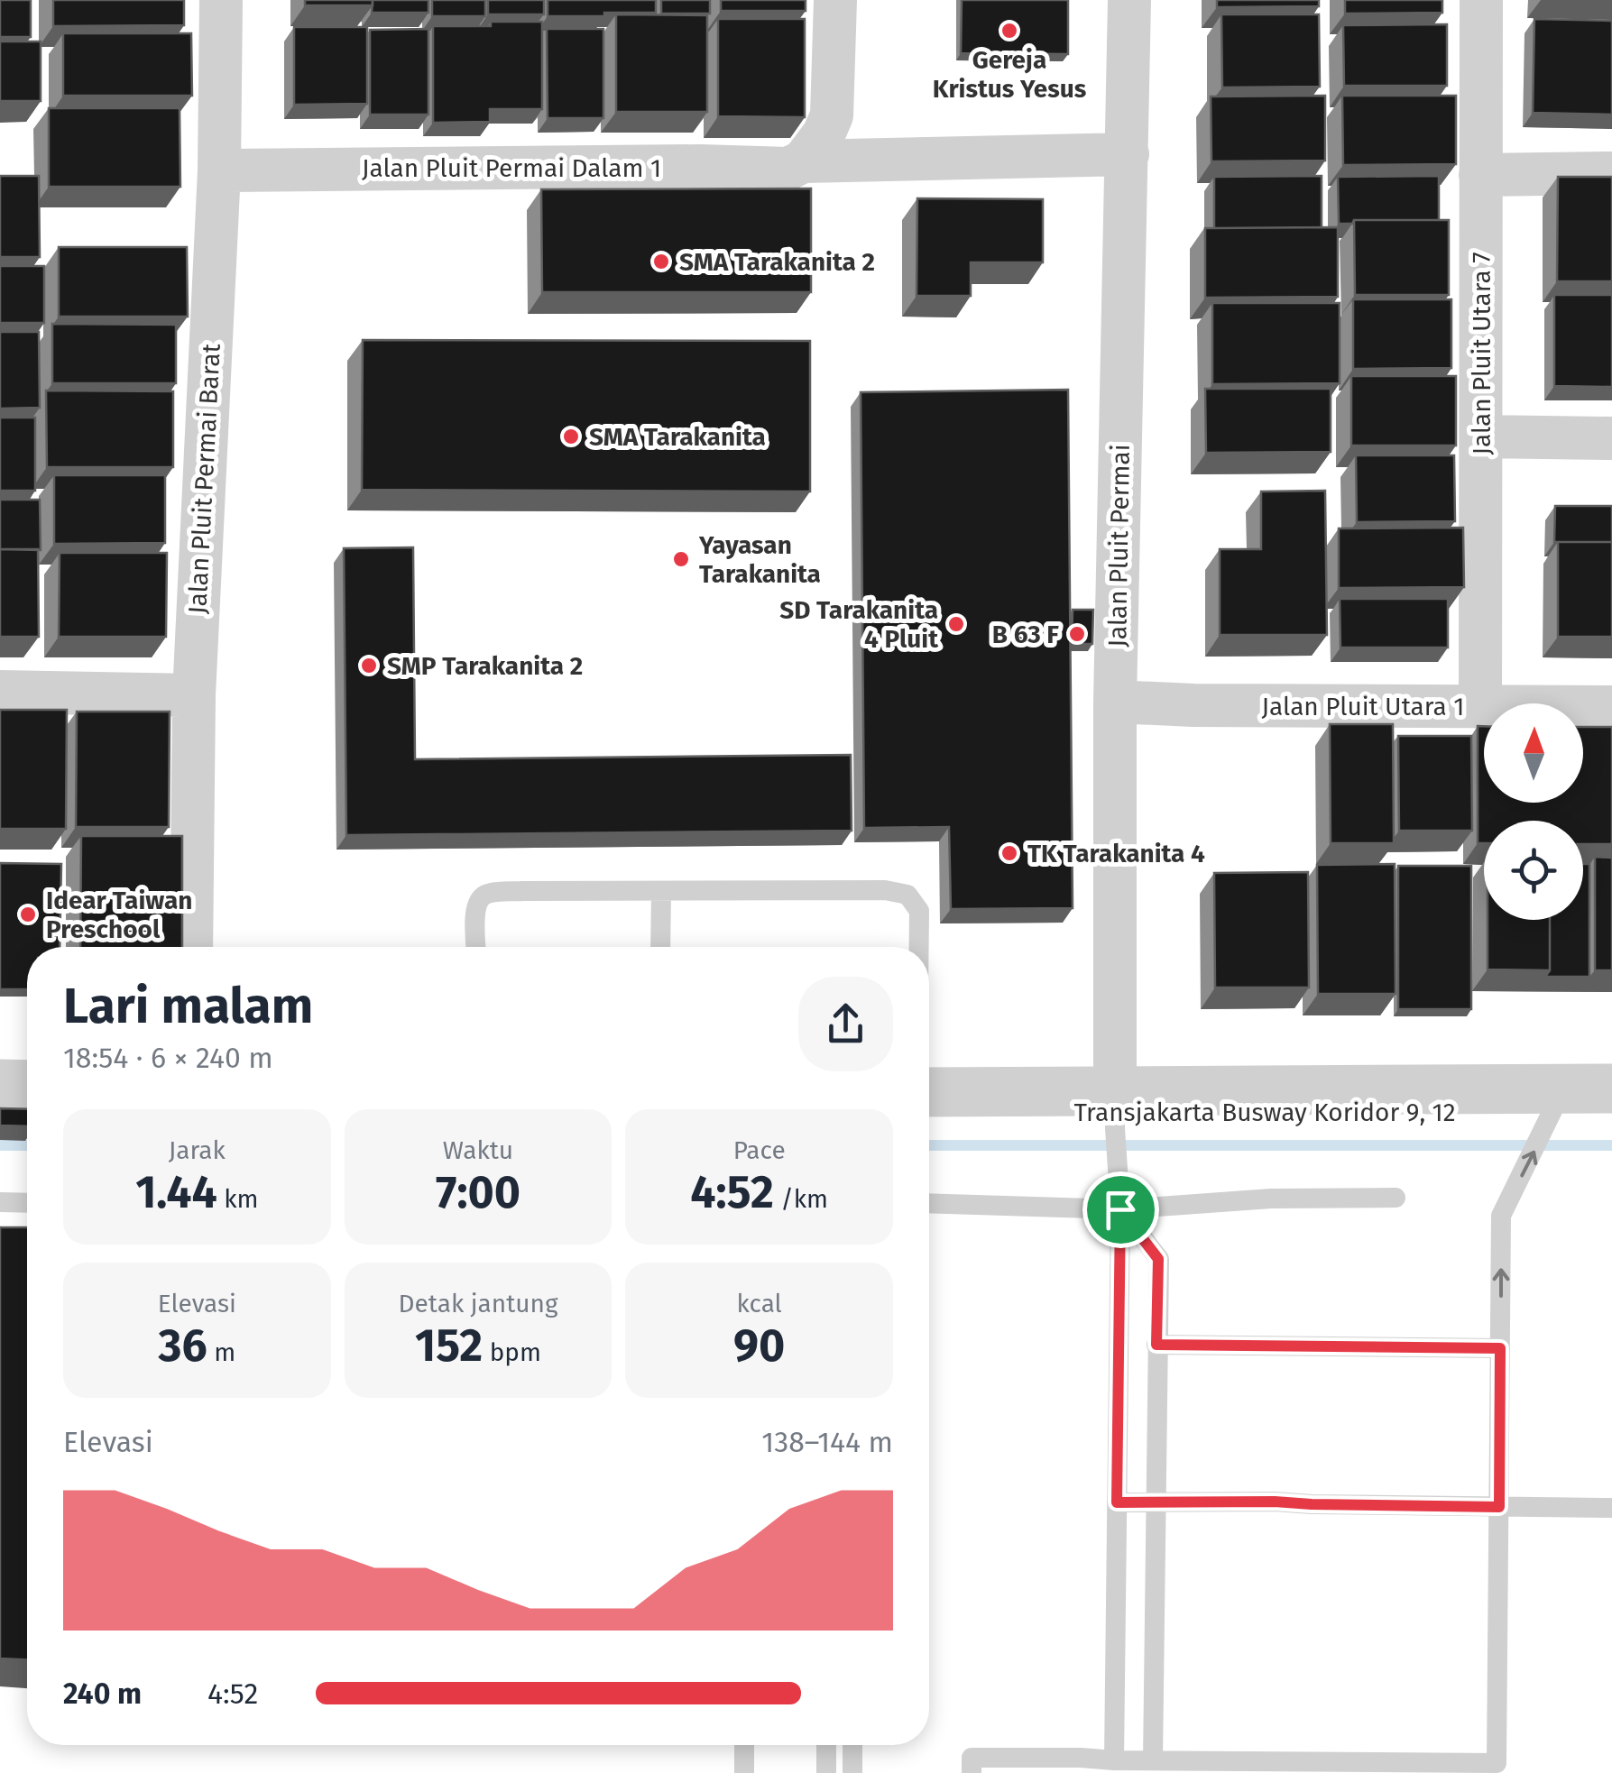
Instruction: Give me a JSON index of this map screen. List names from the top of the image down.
{
  "streets": {
    "street": [
      "Jalan Pluit Permai Dalam 1",
      "Jalan Pluit Utara 7",
      "Jalan Pluit Permai Barat",
      "Jalan Pluit Permai",
      "Jalan Pluit Utara 1"
    ]
  },
  "crossings": [
    ["Jalan Pluit Permai Dalam 1", "Jalan Pluit Permai Barat"],
    ["Jalan Pluit Permai Dalam 1", "Jalan Pluit Permai"],
    ["Jalan Pluit Utara 7", "Jalan Pluit Utara 1"],
    ["Jalan Pluit Permai", "Jalan Pluit Utara 1"]
  ],
  "places": [
    "Gereja Kristus Yesus",
    "SMA Tarakanita 2",
    "SMA Tarakanita",
    "Yayasan Tarakanita",
    "SD Tarakanita 4 Pluit",
    "B 63 F",
    "SMP Tarakanita 2",
    "TK Tarakanita 4",
    "Idear Taiwan Preschool"
  ],
  "north": "top",
  "page": {
    "heading": ["Lari malam", "18:54 · 6 × 240 m"],
    "stats": [
      ["Jarak", "1.44 km"],
      ["Waktu", "7:00"],
      ["Pace", "4:52 /km"],
      ["Elevasi", "36 m"],
      ["Detak jantung", "152 bpm"],
      ["kcal", "90"]
    ],
    "chart": ["Elevasi", "138–144 m"],
    "list": [
      {
        "name": "240 m",
        "note": "4:52"
      }
    ]
  }
}
